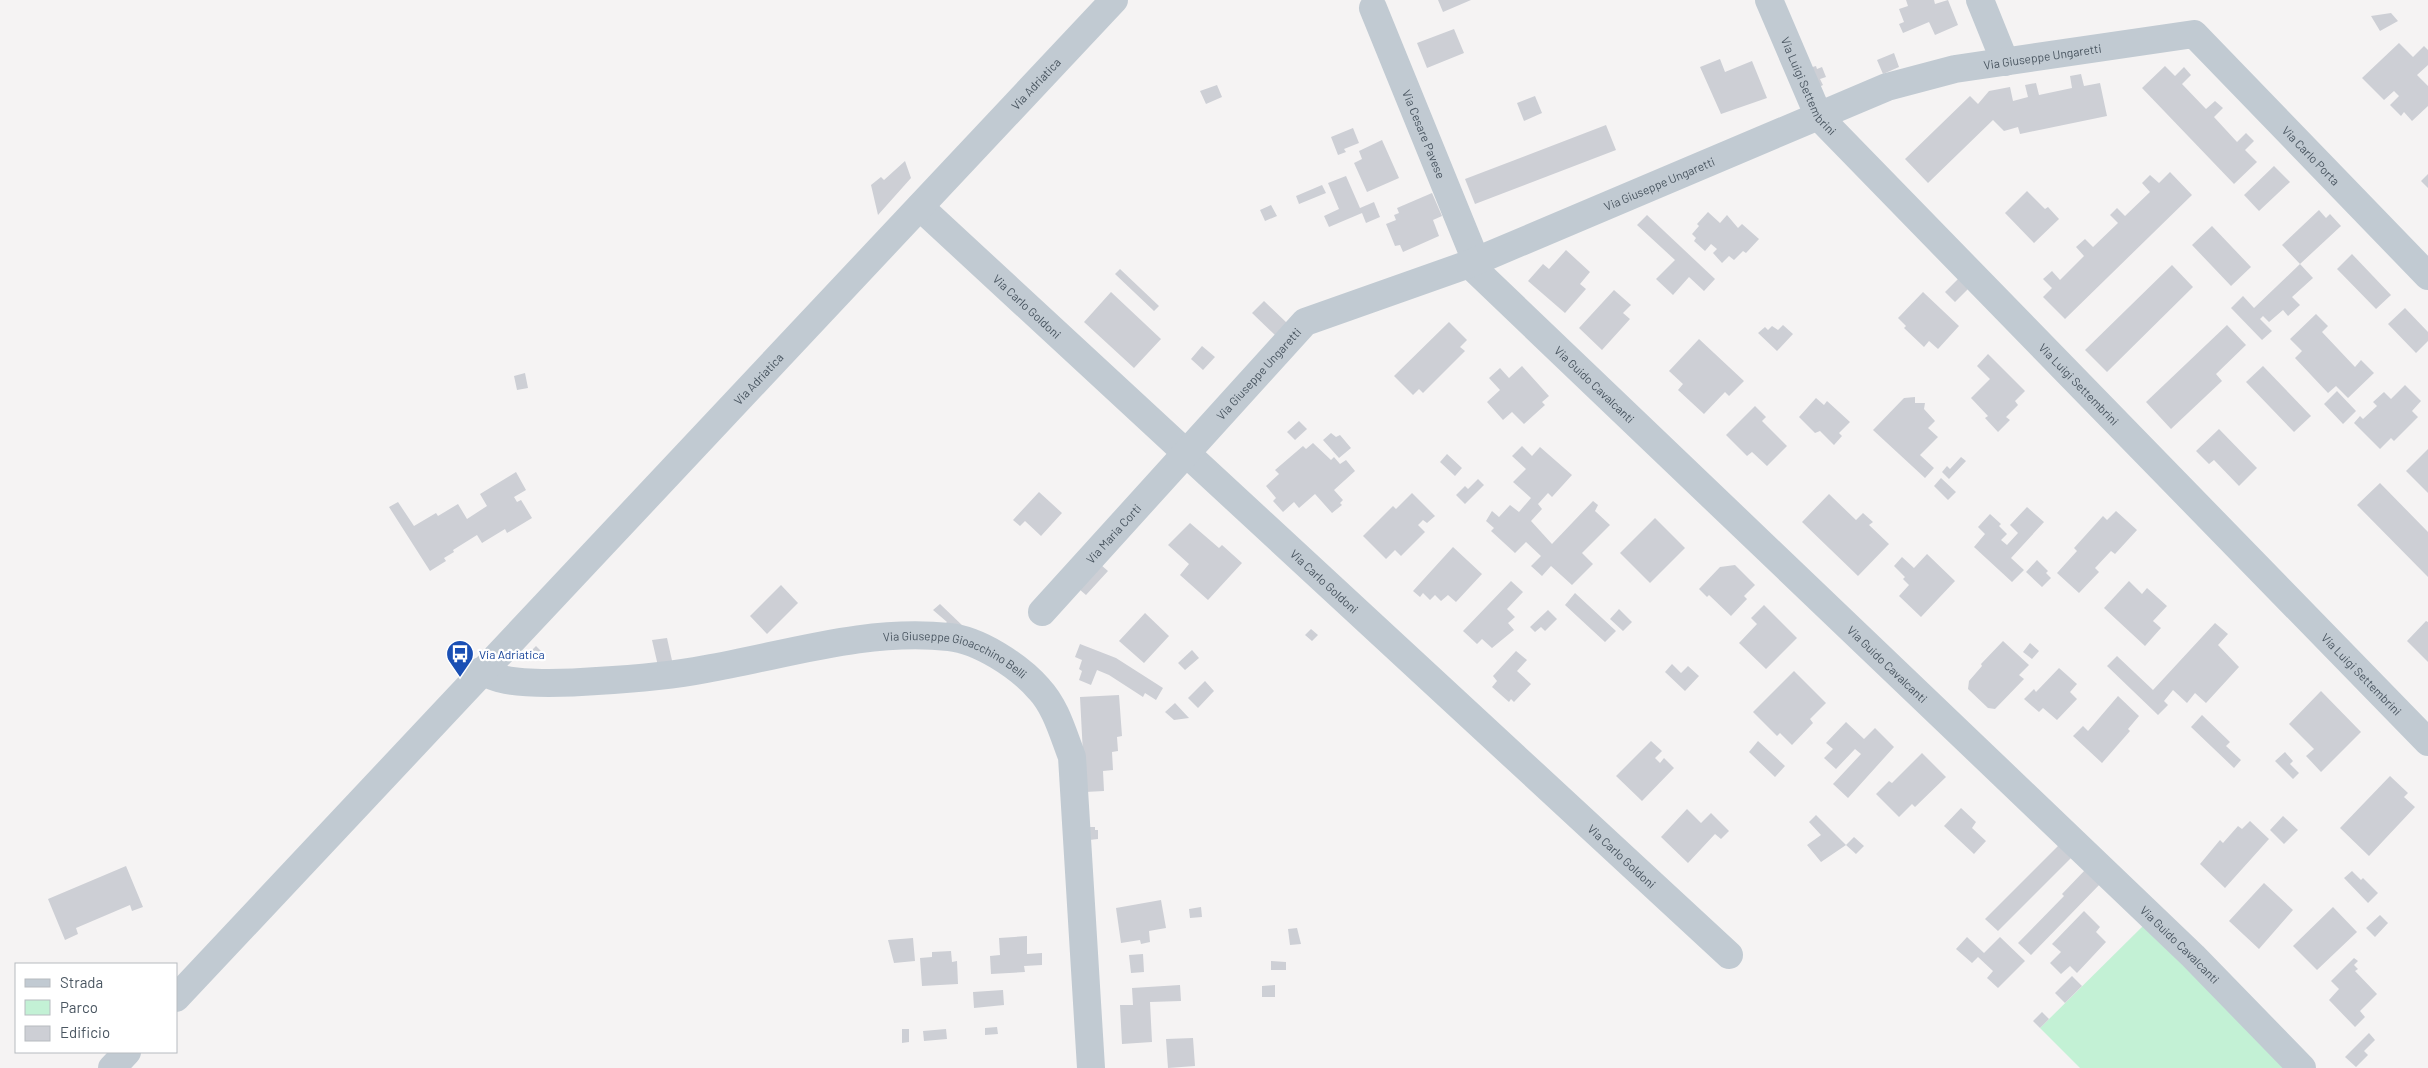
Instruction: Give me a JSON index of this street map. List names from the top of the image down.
{
  "streets": {
    "street": [
      "Via Giuseppe Ungaretti",
      "Via Adriatica",
      "Via Luigi Settembrini",
      "Via Cesare Pavese",
      "Via Carlo Porta",
      "Via Carlo Goldoni",
      "Via Guido Cavalcanti",
      "Via Maria Corti",
      "Via Giuseppe Gioacchino Belli"
    ]
  },
  "crossings": [
    ["Via Giuseppe Ungaretti", "Via Luigi Settembrini"],
    ["Via Giuseppe Ungaretti", "Via Cesare Pavese"],
    ["Via Giuseppe Ungaretti", "Via Carlo Porta"],
    ["Via Giuseppe Ungaretti", "Via Carlo Goldoni"],
    ["Via Giuseppe Ungaretti", "Via Guido Cavalcanti"],
    ["Via Giuseppe Ungaretti", "Via Maria Corti"],
    ["Via Adriatica", "Via Carlo Goldoni"],
    ["Via Adriatica", "Via Giuseppe Gioacchino Belli"],
    ["Via Cesare Pavese", "Via Guido Cavalcanti"],
    ["Via Carlo Goldoni", "Via Maria Corti"]
  ],
  "places": {
    "bus stop": ["Via Adriatica"]
  },
  "legend": ["Strada", "Parco", "Edificio"]
}
